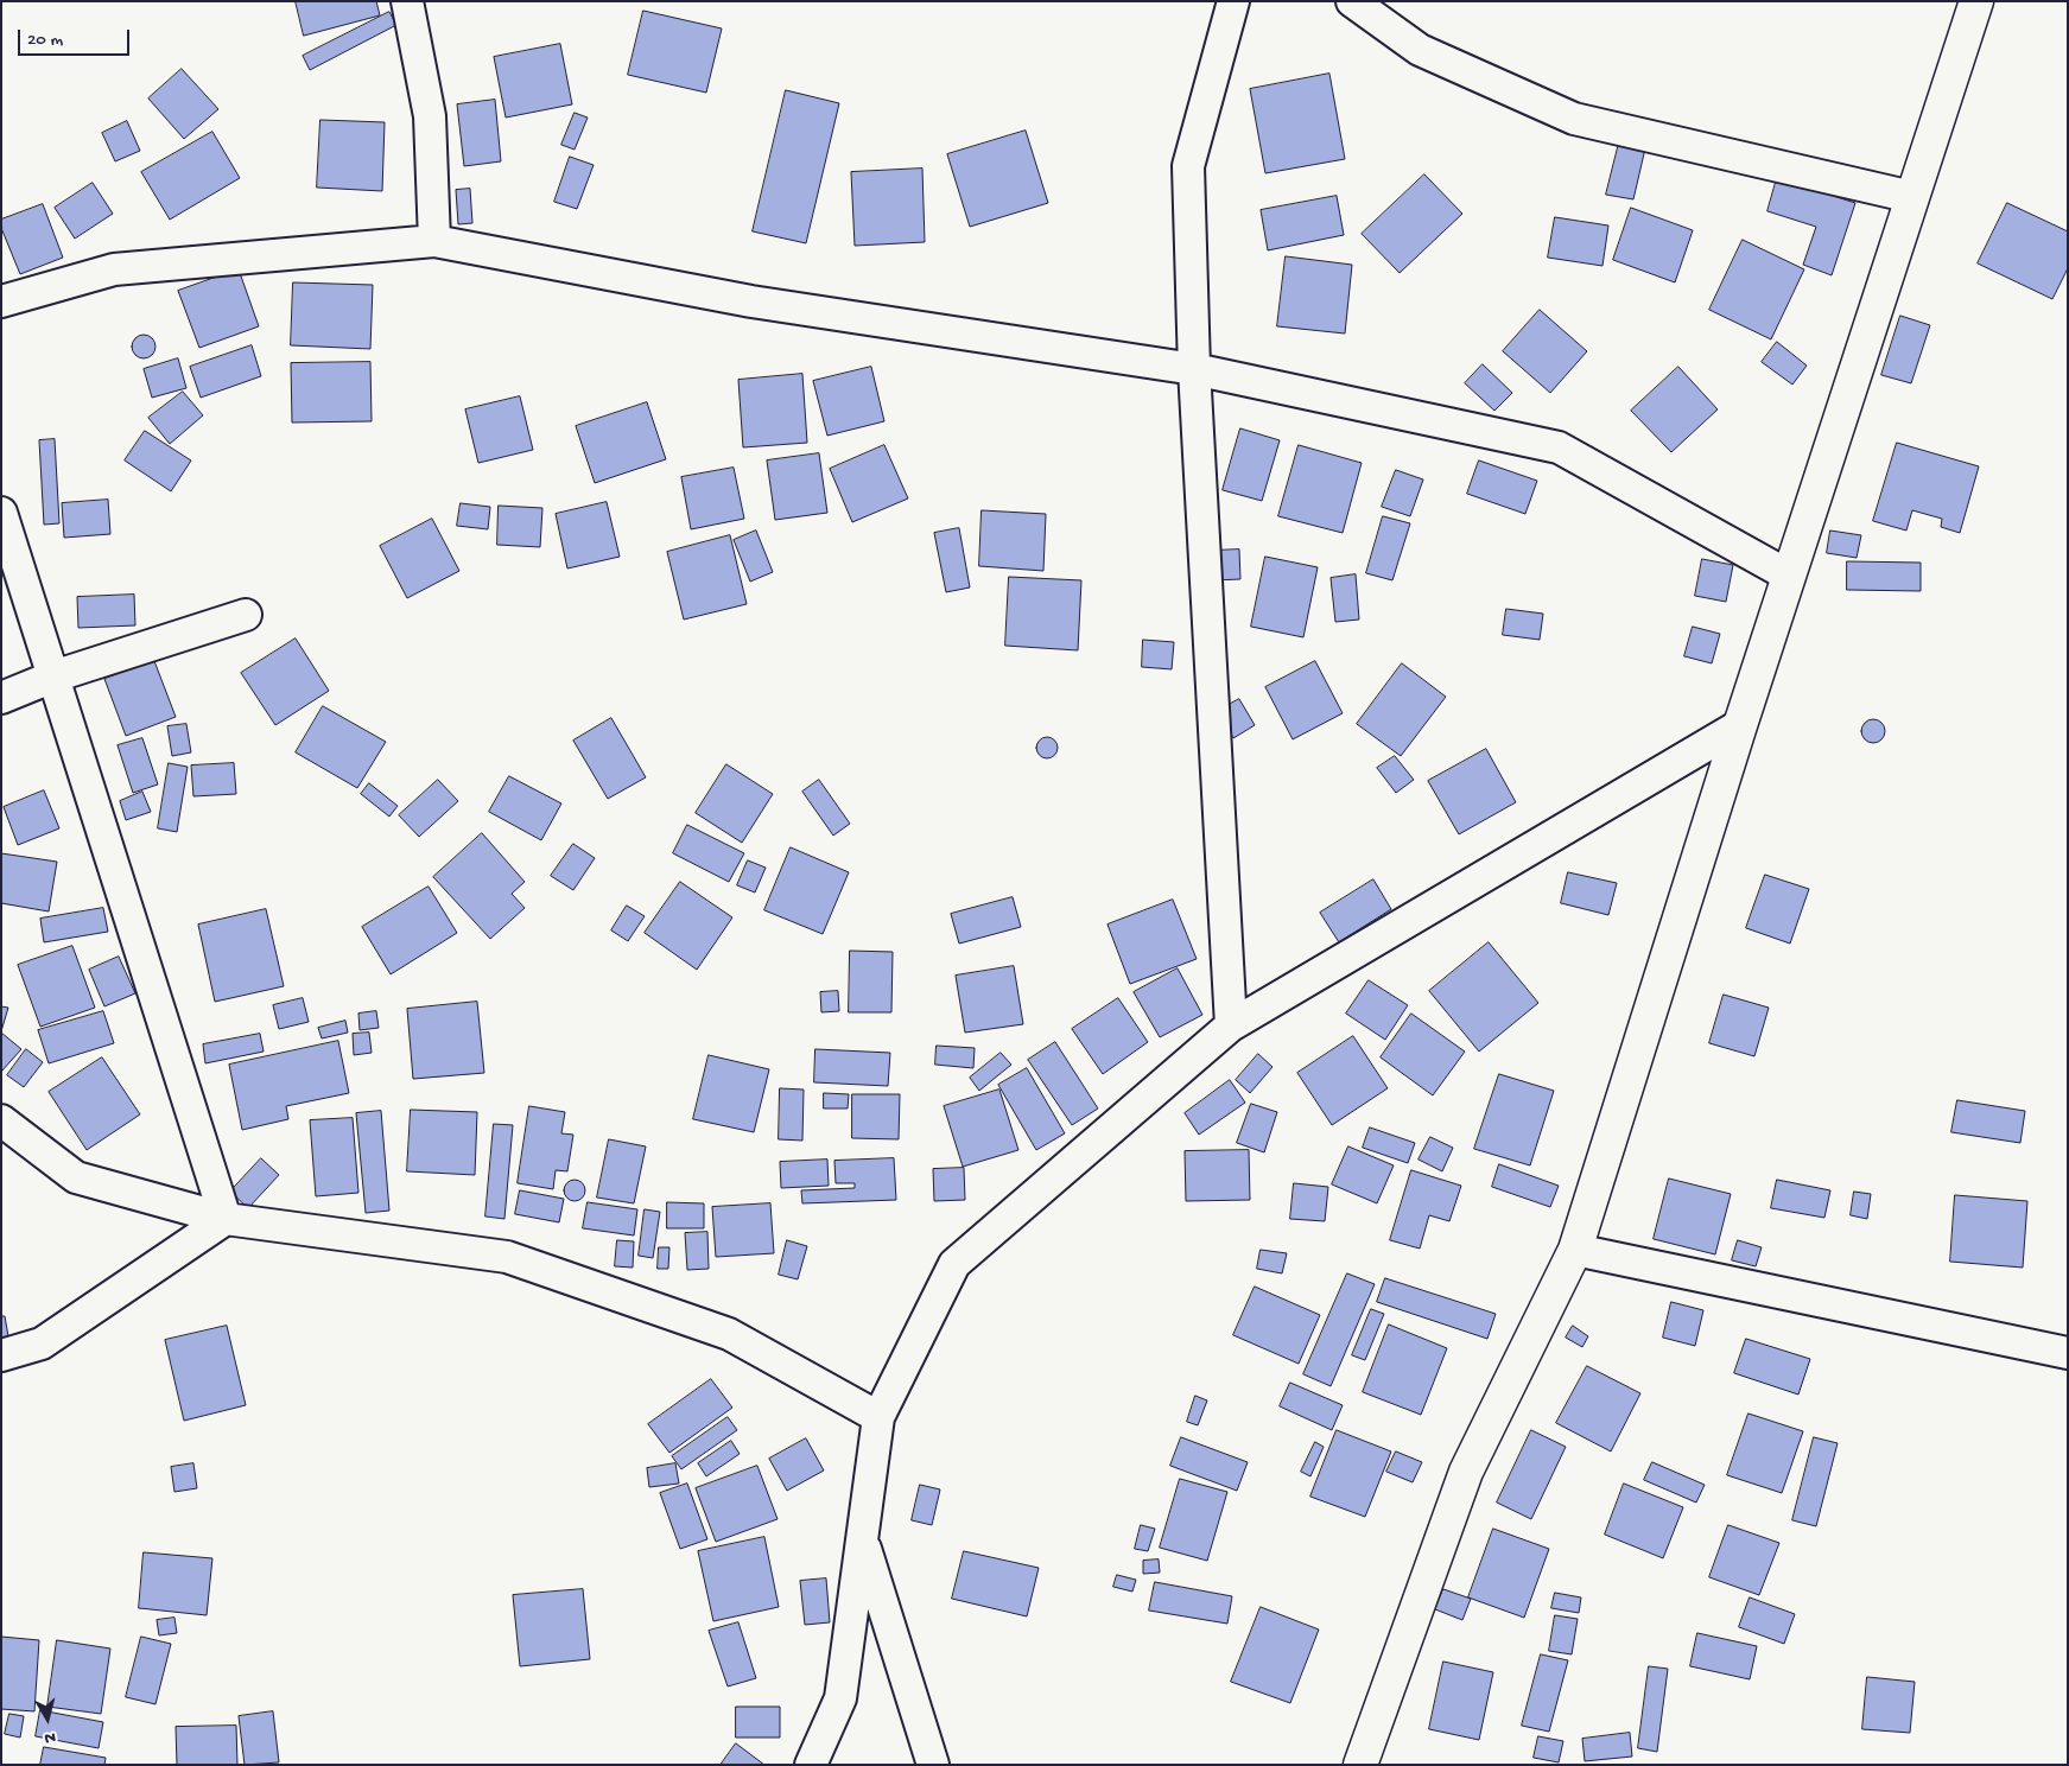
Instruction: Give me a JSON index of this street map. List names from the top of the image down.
{
  "scale_bar": "20 m",
  "north": "bottom"
}
